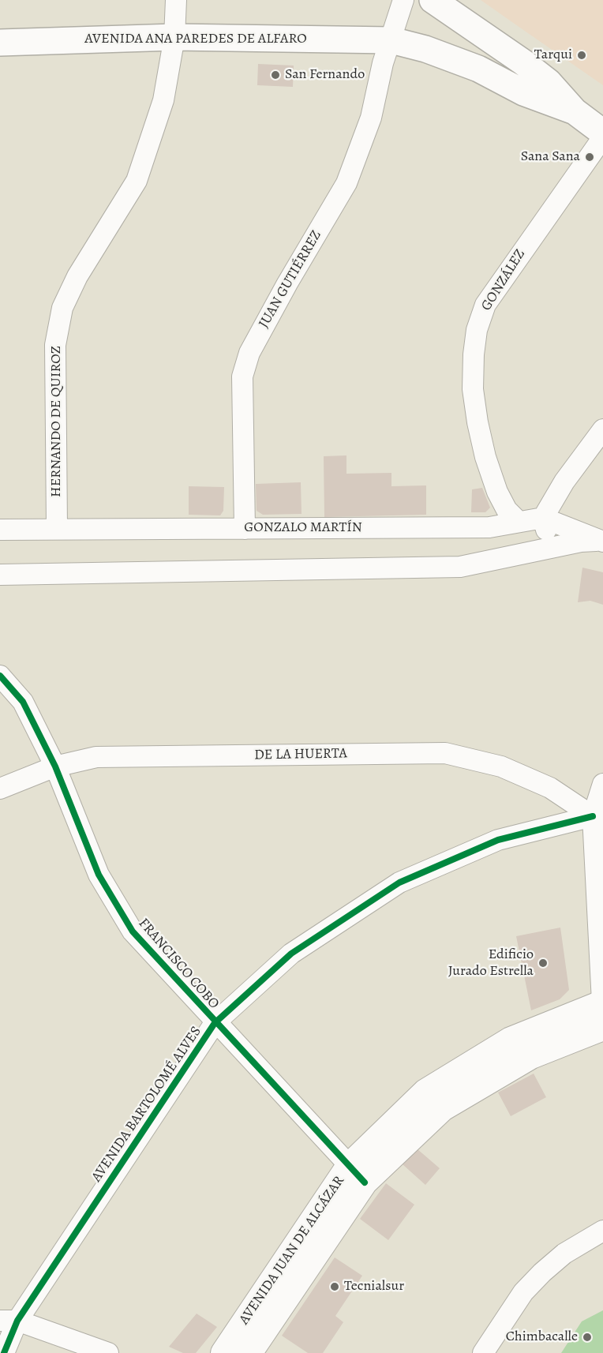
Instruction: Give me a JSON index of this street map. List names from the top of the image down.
{
  "streets": {
    "main road": ["AVENIDA ANA PAREDES DE ALFARO"],
    "street": [
      "JUAN GUTIÉRREZ",
      "GONZÁLEZ",
      "HERNANDO DE QUIROZ",
      "GONZALO MARTÍN",
      "DE LA HUERTA",
      "FRANCISCO COBO",
      "AVENIDA BARTOLOMÉ ALVES",
      "AVENIDA JUAN DE ALCÁZAR"
    ]
  },
  "crossings": [
    ["AVENIDA ANA PAREDES DE ALFARO", "JUAN GUTIÉRREZ"],
    ["AVENIDA ANA PAREDES DE ALFARO", "HERNANDO DE QUIROZ"],
    ["JUAN GUTIÉRREZ", "GONZALO MARTÍN"],
    ["GONZÁLEZ", "GONZALO MARTÍN"],
    ["HERNANDO DE QUIROZ", "GONZALO MARTÍN"],
    ["DE LA HUERTA", "FRANCISCO COBO"],
    ["DE LA HUERTA", "AVENIDA BARTOLOMÉ ALVES"],
    ["FRANCISCO COBO", "AVENIDA BARTOLOMÉ ALVES"],
    ["FRANCISCO COBO", "AVENIDA JUAN DE ALCÁZAR"]
  ],
  "places": [
    "Tarqui",
    "San Fernando",
    "Sana Sana",
    "Edificio Jurado Estrella",
    "Tecnialsur",
    "Chimbacalle"
  ]
}
